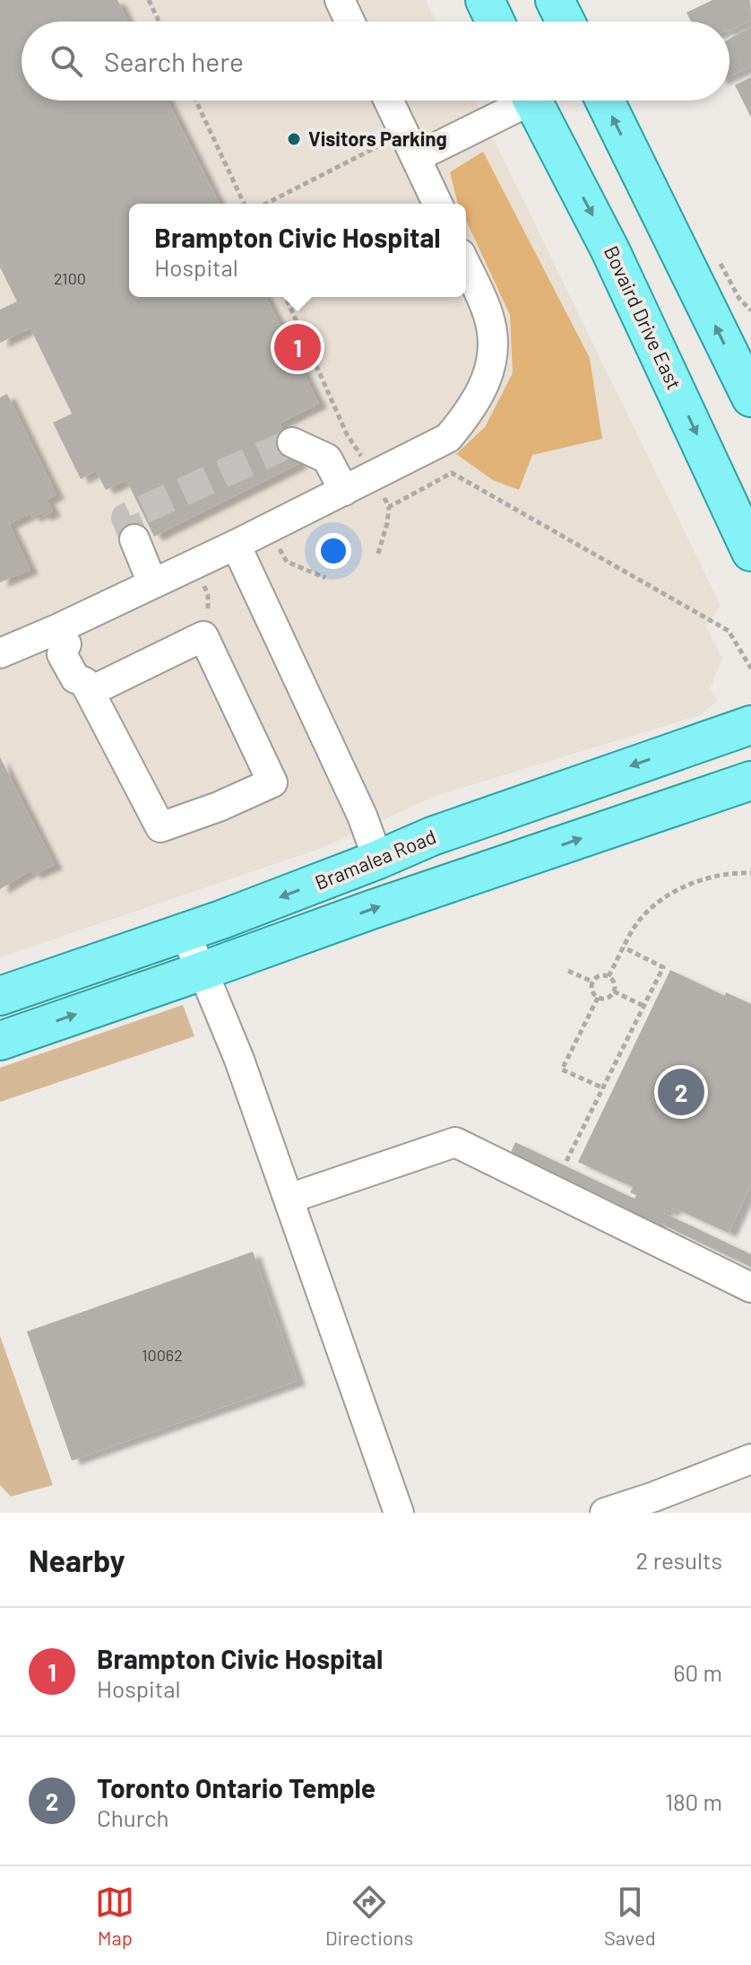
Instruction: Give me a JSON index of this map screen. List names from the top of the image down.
{
  "streets": {
    "main road": ["Bovaird Drive East", "Bramalea Road"]
  },
  "places": ["Visitors Parking"],
  "house_numbers": ["2100", "10062"],
  "page": {
    "search": "Search here",
    "popup": ["Brampton Civic Hospital", "Hospital"],
    "pins": ["1", "2"],
    "heading": ["Nearby", "2 results"],
    "list": [
      {
        "mark": "1",
        "name": "Brampton Civic Hospital",
        "note": "Hospital",
        "value": "60 m"
      },
      {
        "mark": "2",
        "name": "Toronto Ontario Temple",
        "note": "Church",
        "value": "180 m"
      }
    ],
    "nav": ["Map", "Directions", "Saved"]
  }
}
